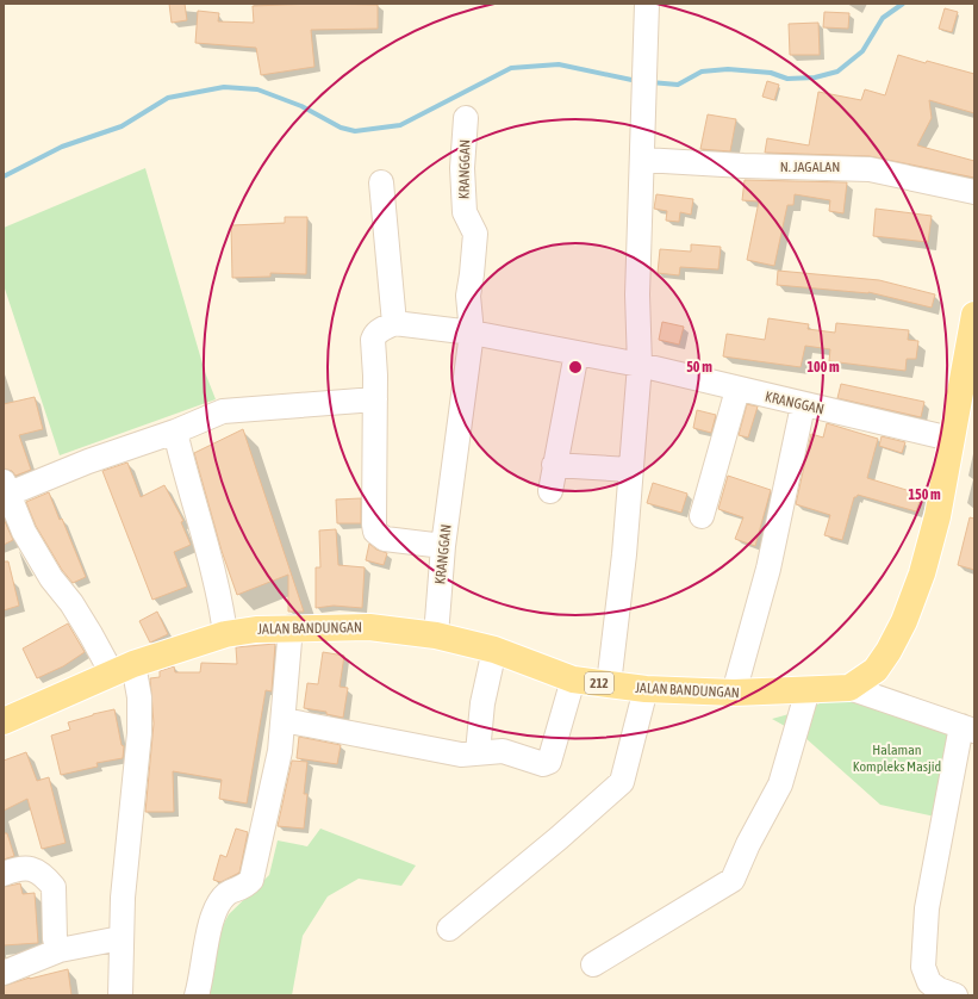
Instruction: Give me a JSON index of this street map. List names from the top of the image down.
{
  "streets": {
    "main road": ["JALAN BANDUNGAN", "212"],
    "street": ["N. JAGALAN", "KRANGGAN"]
  },
  "crossings": [
    ["KRANGGAN", "JALAN BANDUNGAN"]
  ],
  "parks": ["Halaman Kompleks Masjid"],
  "rings": ["50 m", "100 m", "150 m"]
}
